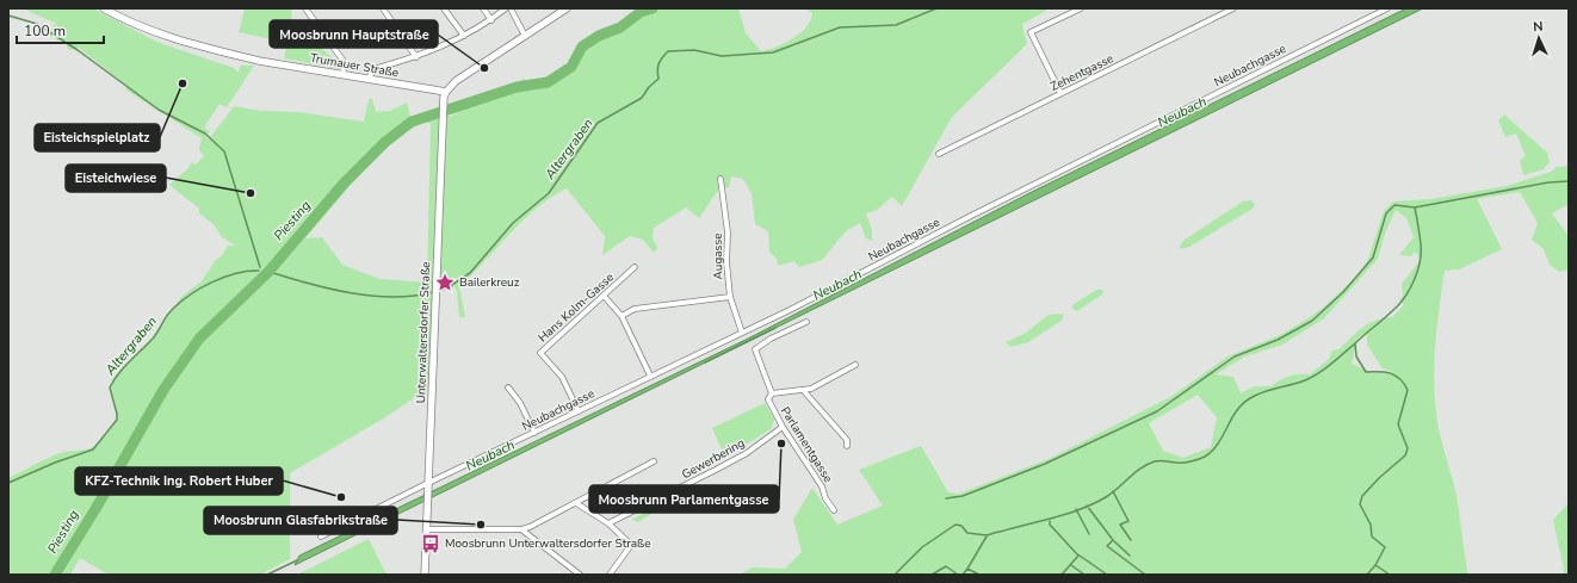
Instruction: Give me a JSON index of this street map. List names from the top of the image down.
{
  "streets": {
    "main road": ["Trumauer Straße", "Unterwaltersdorfer Straße"],
    "street": [
      "Neubachgasse",
      "Zehentgasse",
      "Augasse",
      "Hans Kolm-Gasse",
      "Parlamentgasse",
      "Gewerbering"
    ]
  },
  "crossings": [
    ["Trumauer Straße", "Unterwaltersdorfer Straße"],
    ["Neubachgasse", "Augasse"],
    ["Neubachgasse", "Hans Kolm-Gasse"],
    ["Neubachgasse", "Unterwaltersdorfer Straße"],
    ["Parlamentgasse", "Gewerbering"]
  ],
  "water": ["Neubach", "Altergraben", "Piesting"],
  "places": {
    "other": [
      "Moosbrunn Hauptstraße",
      "Eisteichspielplatz",
      "Eisteichwiese",
      "Moosbrunn Parlamentgasse",
      "KFZ-Technik Ing. Robert Huber",
      "Moosbrunn Glasfabrikstraße"
    ],
    "place": ["Bailerkreuz"],
    "bus stop": ["Moosbrunn Unterwaltersdorfer Straße"]
  },
  "scale_bar": "100 m",
  "north": "top"
}
